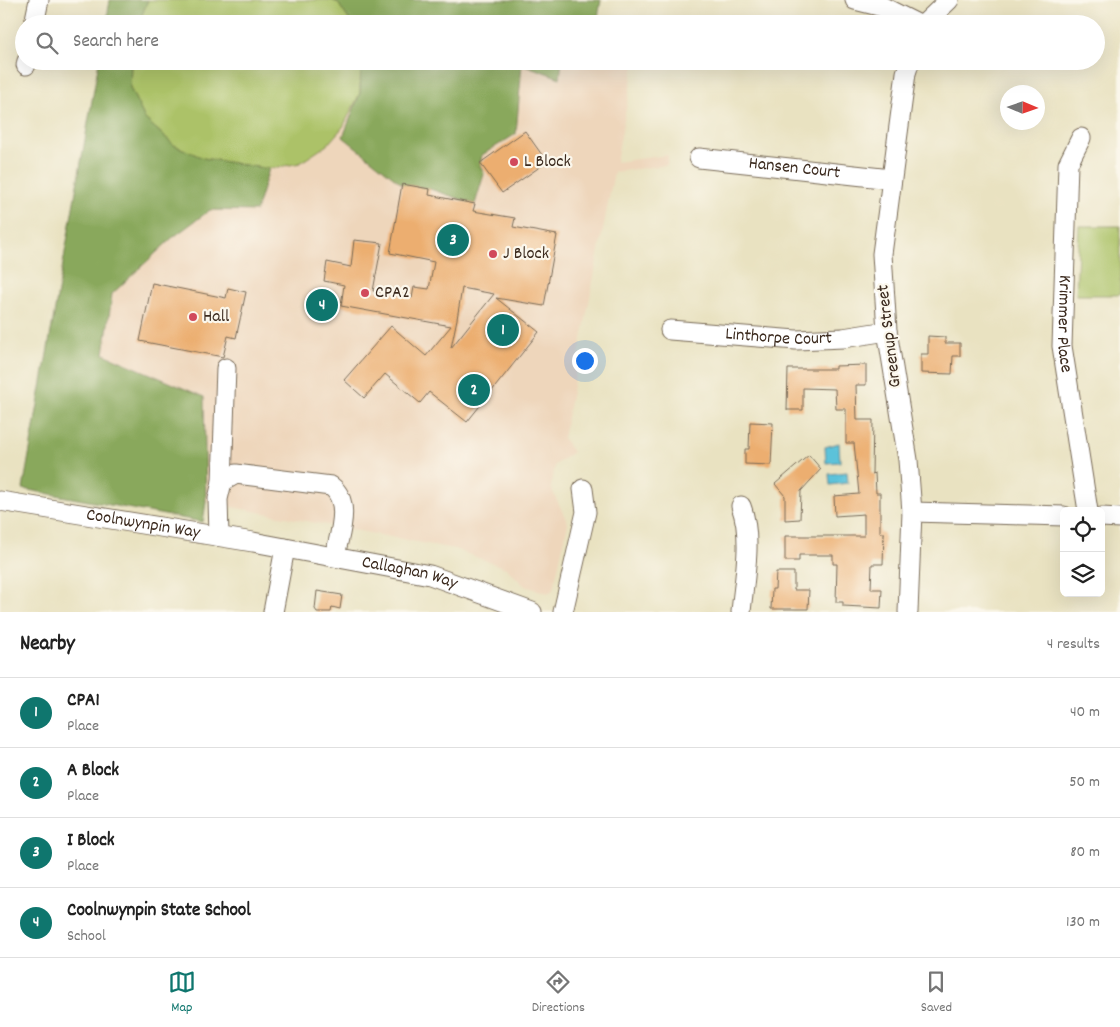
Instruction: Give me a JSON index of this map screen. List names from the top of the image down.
{
  "streets": {
    "street": [
      "Hansen Court",
      "Krimmer Place",
      "Linthorpe Court",
      "Greenup Street",
      "Coolnwynpin Way",
      "Callaghan Way"
    ]
  },
  "crossings": [
    ["Hansen Court", "Greenup Street"],
    ["Linthorpe Court", "Greenup Street"],
    ["Coolnwynpin Way", "Callaghan Way"]
  ],
  "places": [
    "L Block",
    "J Block",
    "CPA2",
    "Hall"
  ],
  "north": "right",
  "page": {
    "search": "Search here",
    "pins": [
      "3",
      "4",
      "1",
      "2"
    ],
    "heading": ["Nearby", "4 results"],
    "list": [
      {
        "mark": "1",
        "name": "CPA1",
        "note": "Place",
        "value": "40 m"
      },
      {
        "mark": "2",
        "name": "A Block",
        "note": "Place",
        "value": "50 m"
      },
      {
        "mark": "3",
        "name": "I Block",
        "note": "Place",
        "value": "80 m"
      },
      {
        "mark": "4",
        "name": "Coolnwynpin State School",
        "note": "School",
        "value": "130 m"
      }
    ],
    "nav": ["Map", "Directions", "Saved"]
  }
}
